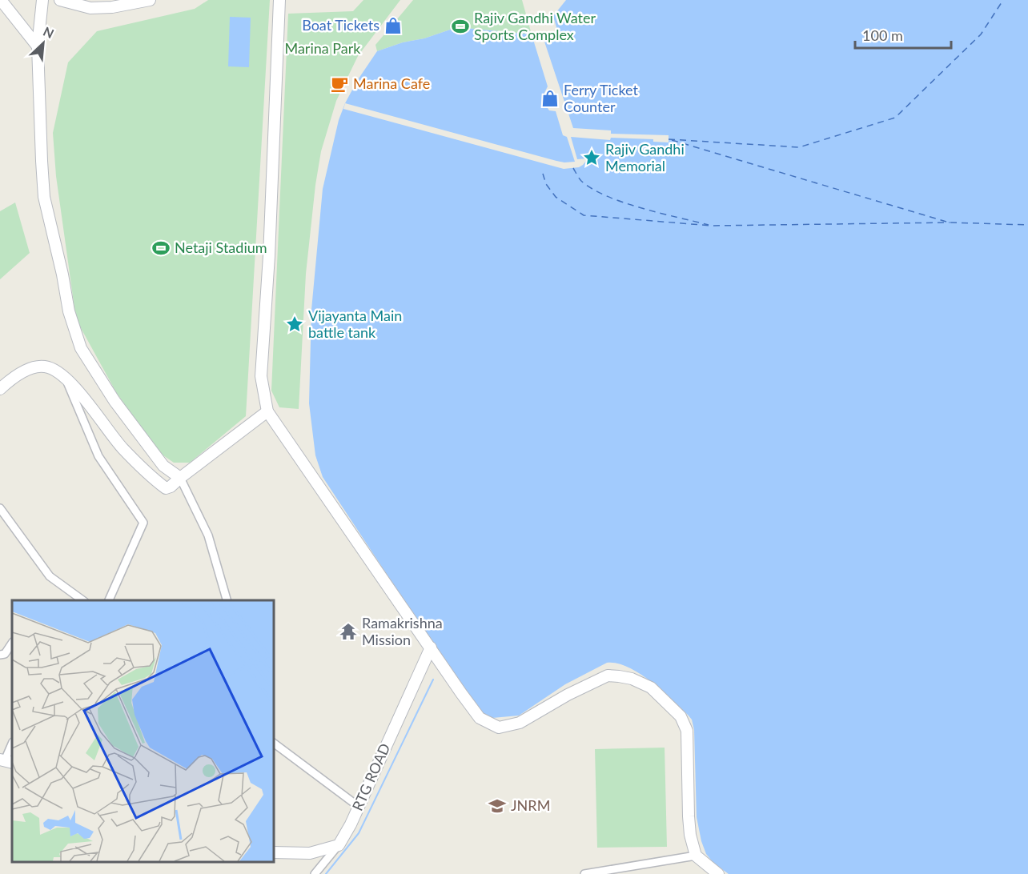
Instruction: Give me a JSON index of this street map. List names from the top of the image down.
{
  "streets": {
    "main road": ["RTG ROAD"]
  },
  "parks": ["Marina Park"],
  "places": {
    "shop": ["Boat Tickets", "Ferry Ticket Counter"],
    "sports": ["Rajiv Gandhi Water Sports Complex", "Netaji Stadium"],
    "cafe": ["Marina Cafe"],
    "place": ["Rajiv Gandhi Memorial", "Vijayanta Main battle tank"],
    "temple": ["Ramakrishna Mission"],
    "school or university": ["JNRM"]
  },
  "scale_bar": "100 m",
  "north": "top right"
}
